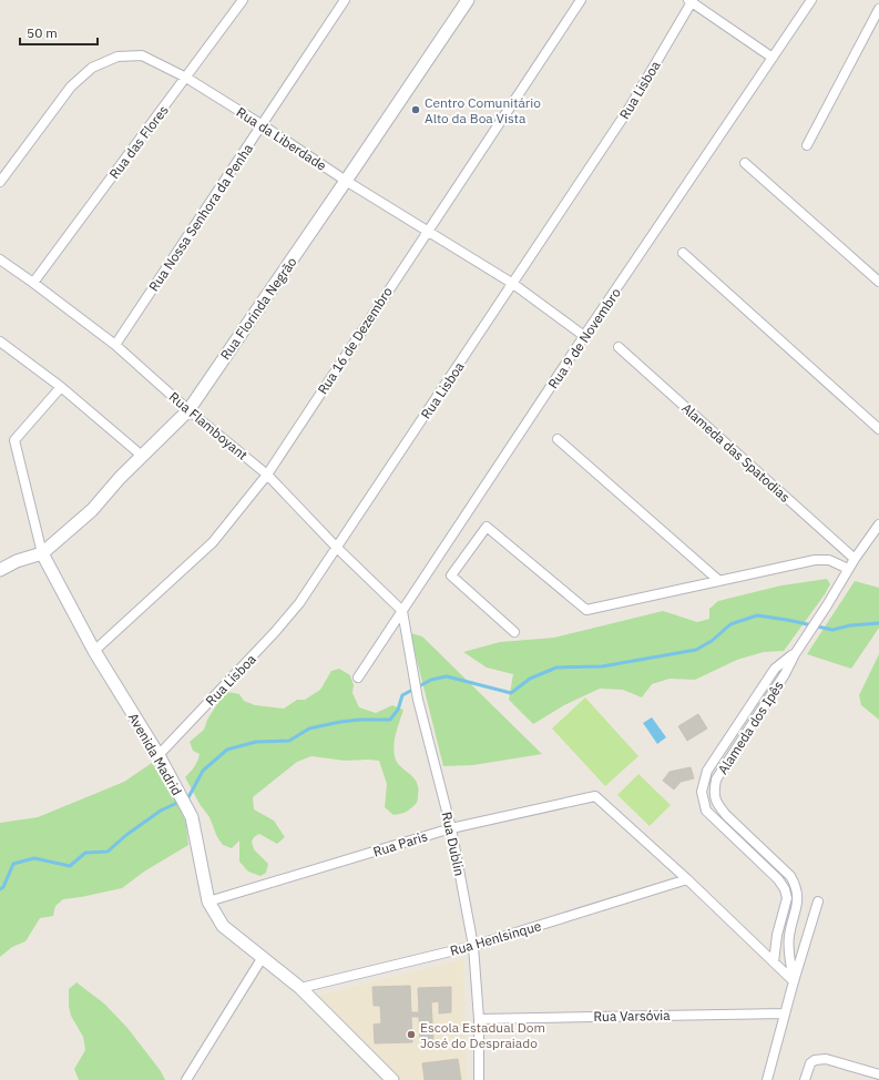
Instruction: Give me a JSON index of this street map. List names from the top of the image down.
{
  "streets": {
    "street": [
      "Rua Lisboa",
      "Rua da Liberdade",
      "Rua das Flores",
      "Rua Nossa Senhora da Penha",
      "Rua Florinda Negrão",
      "Rua 9 de Novembro",
      "Rua 16 de Dezembro",
      "Rua Flamboyant",
      "Alameda das Spatodias",
      "Alameda dos Ipês",
      "Avenida Madrid",
      "Rua Paris",
      "Rua Dublin",
      "Rua Henlsinque",
      "Rua Varsóvia"
    ]
  },
  "crossings": [
    ["Rua Lisboa", "Rua da Liberdade"],
    ["Rua Lisboa", "Rua Flamboyant"],
    ["Rua Lisboa", "Avenida Madrid"],
    ["Rua da Liberdade", "Rua das Flores"],
    ["Rua da Liberdade", "Rua Nossa Senhora da Penha"],
    ["Rua da Liberdade", "Rua Florinda Negrão"],
    ["Rua da Liberdade", "Rua 9 de Novembro"],
    ["Rua da Liberdade", "Rua 16 de Dezembro"],
    ["Rua das Flores", "Rua Flamboyant"],
    ["Rua Nossa Senhora da Penha", "Rua Flamboyant"],
    ["Rua Florinda Negrão", "Rua Flamboyant"],
    ["Rua Florinda Negrão", "Avenida Madrid"],
    ["Rua 9 de Novembro", "Rua Flamboyant"],
    ["Rua 9 de Novembro", "Rua Dublin"],
    ["Rua 16 de Dezembro", "Rua Flamboyant"],
    ["Rua 16 de Dezembro", "Avenida Madrid"],
    ["Rua Flamboyant", "Rua Dublin"],
    ["Alameda das Spatodias", "Alameda dos Ipês"],
    ["Avenida Madrid", "Rua Paris"],
    ["Avenida Madrid", "Rua Henlsinque"],
    ["Rua Paris", "Rua Dublin"],
    ["Rua Paris", "Rua Henlsinque"],
    ["Rua Dublin", "Rua Henlsinque"],
    ["Rua Dublin", "Rua Varsóvia"]
  ],
  "places": ["Centro Comunitário Alto da Boa Vista", "Escola Estadual Dom José do Despraiado"],
  "scale_bar": "50 m"
}
